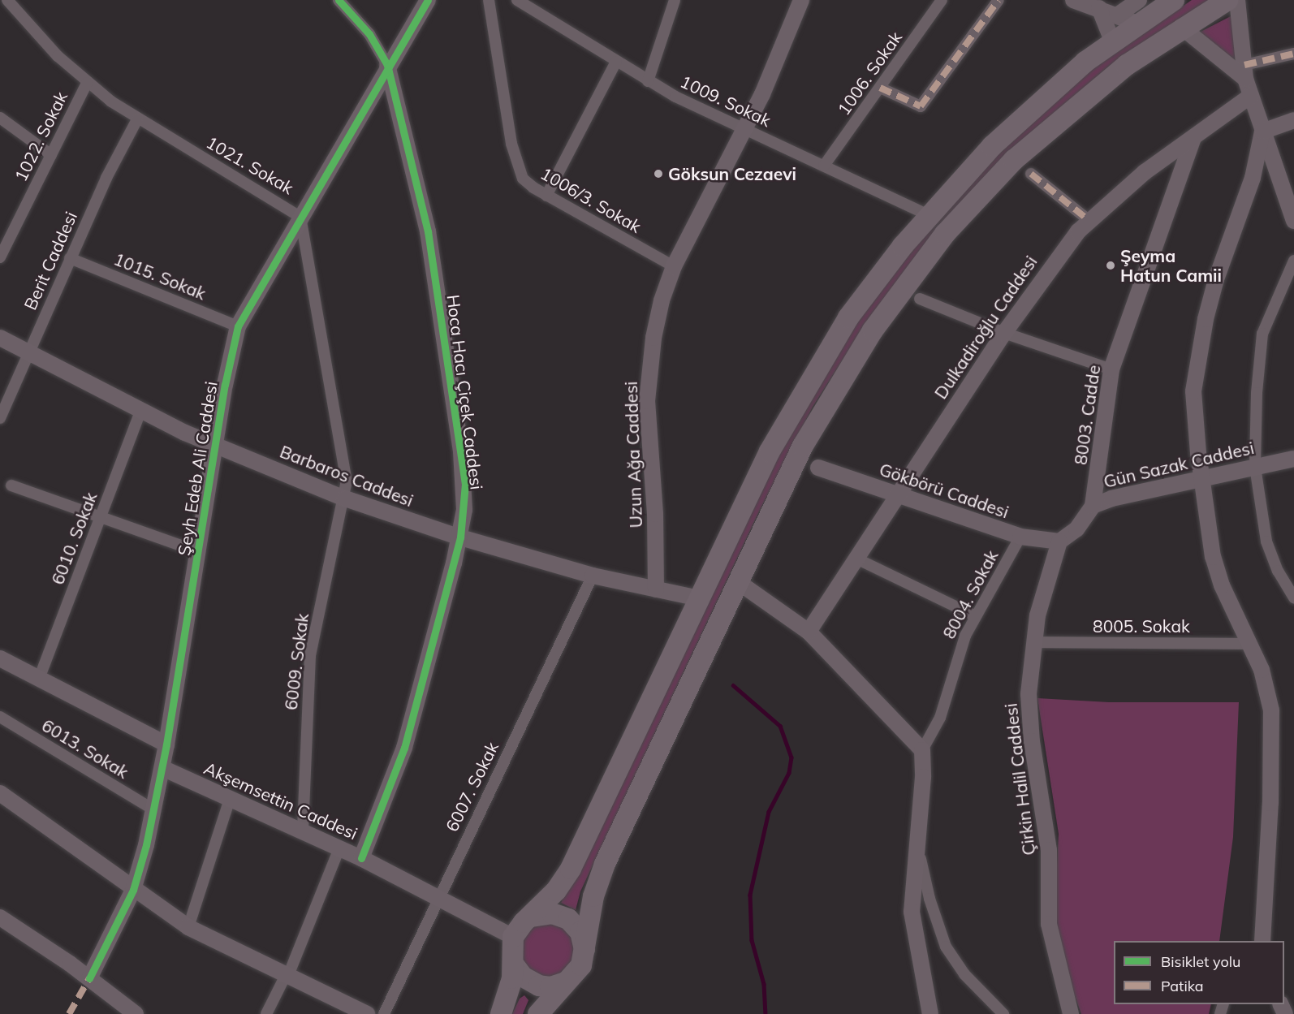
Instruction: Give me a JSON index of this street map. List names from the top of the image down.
{
  "streets": {
    "street": [
      "1006. Sokak",
      "1009. Sokak",
      "1022. Sokak",
      "1021. Sokak",
      "1006/3. Sokak",
      "Berit Caddesi",
      "1015. Sokak",
      "Dulkadiroğlu Caddesi",
      "Hoca Hacı Çiçek Caddesi",
      "8003. Cadde",
      "Uzun Ağa Caddesi",
      "Gün Sazak Caddesi",
      "Şeyh Edeb Ali Caddesi",
      "Barbaros Caddesi",
      "Gökbörü Caddesi",
      "6010. Sokak",
      "8004. Sokak",
      "8005. Sokak",
      "6009. Sokak",
      "6013. Sokak",
      "Çirkin Halil Caddesi",
      "6007. Sokak",
      "Akşemsettin Caddesi"
    ]
  },
  "crossings": [
    ["1006. Sokak", "1009. Sokak"],
    ["1009. Sokak", "Uzun Ağa Caddesi"],
    ["1022. Sokak", "1021. Sokak"],
    ["1021. Sokak", "Berit Caddesi"],
    ["1021. Sokak", "Şeyh Edeb Ali Caddesi"],
    ["1021. Sokak", "Barbaros Caddesi"],
    ["1021. Sokak", "6009. Sokak"],
    ["1006/3. Sokak", "Uzun Ağa Caddesi"],
    ["Berit Caddesi", "1015. Sokak"],
    ["Berit Caddesi", "Barbaros Caddesi"],
    ["1015. Sokak", "Şeyh Edeb Ali Caddesi"],
    ["Dulkadiroğlu Caddesi", "8003. Cadde"],
    ["Dulkadiroğlu Caddesi", "Gökbörü Caddesi"],
    ["Hoca Hacı Çiçek Caddesi", "Şeyh Edeb Ali Caddesi"],
    ["Hoca Hacı Çiçek Caddesi", "Barbaros Caddesi"],
    ["Hoca Hacı Çiçek Caddesi", "Akşemsettin Caddesi"],
    ["8003. Cadde", "Gün Sazak Caddesi"],
    ["Uzun Ağa Caddesi", "Barbaros Caddesi"],
    ["Gün Sazak Caddesi", "Gökbörü Caddesi"],
    ["Gün Sazak Caddesi", "Çirkin Halil Caddesi"],
    ["Şeyh Edeb Ali Caddesi", "Barbaros Caddesi"],
    ["Şeyh Edeb Ali Caddesi", "6013. Sokak"],
    ["Şeyh Edeb Ali Caddesi", "Akşemsettin Caddesi"],
    ["Barbaros Caddesi", "6010. Sokak"],
    ["Barbaros Caddesi", "6009. Sokak"],
    ["Barbaros Caddesi", "6007. Sokak"],
    ["Gökbörü Caddesi", "8004. Sokak"],
    ["Gökbörü Caddesi", "Çirkin Halil Caddesi"],
    ["8005. Sokak", "Çirkin Halil Caddesi"],
    ["6009. Sokak", "Akşemsettin Caddesi"],
    ["6007. Sokak", "Akşemsettin Caddesi"]
  ],
  "places": ["Göksun Cezaevi", "Şeyma Hatun Camii"],
  "legend": ["Bisiklet yolu", "Patika"]
}
